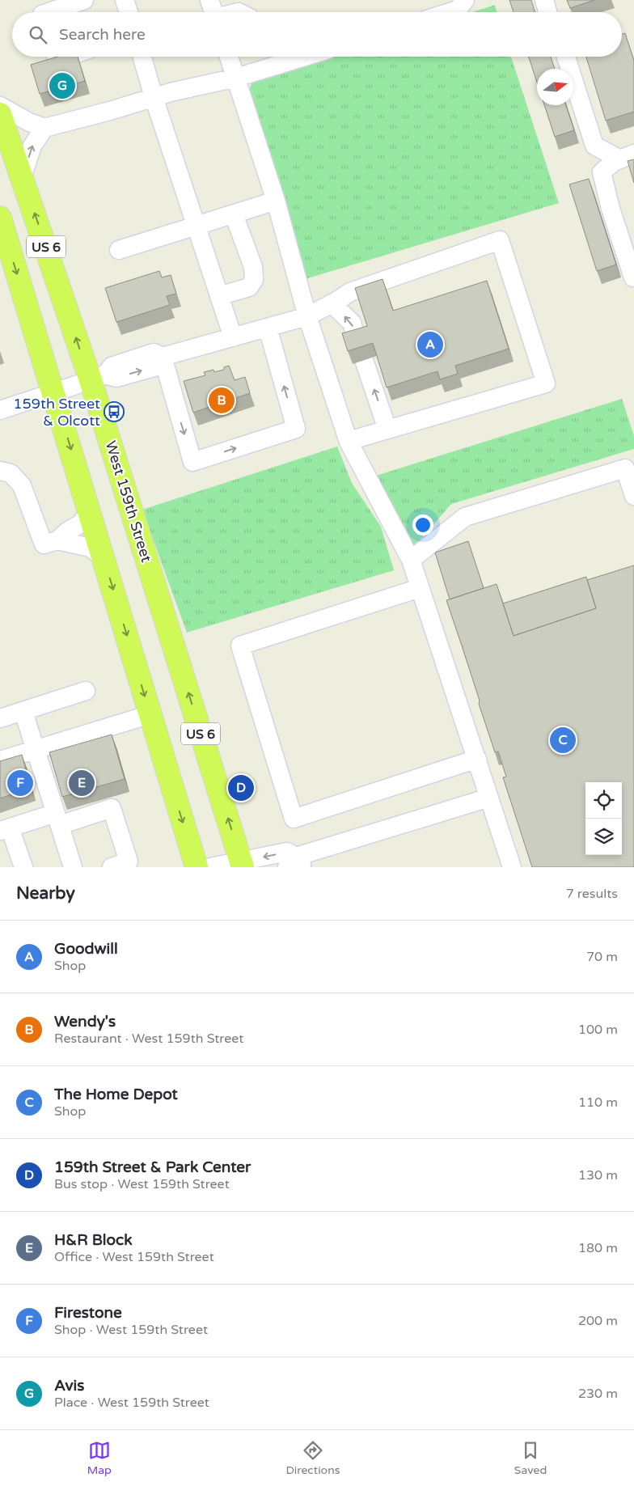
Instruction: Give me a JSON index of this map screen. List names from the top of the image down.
{
  "streets": {
    "main road": ["US 6", "West 159th Street"]
  },
  "places": {
    "bus stop": ["159th Street & Olcott"]
  },
  "north": "right",
  "page": {
    "search": "Search here",
    "pins": [
      "G",
      "A",
      "B",
      "C",
      "E",
      "F",
      "D"
    ],
    "heading": ["Nearby", "7 results"],
    "list": [
      {
        "mark": "A",
        "name": "Goodwill",
        "note": "Shop",
        "value": "70 m"
      },
      {
        "mark": "B",
        "name": "Wendy's",
        "note": "Restaurant · West 159th Street",
        "value": "100 m"
      },
      {
        "mark": "C",
        "name": "The Home Depot",
        "note": "Shop",
        "value": "110 m"
      },
      {
        "mark": "D",
        "name": "159th Street & Park Center",
        "note": "Bus stop · West 159th Street",
        "value": "130 m"
      },
      {
        "mark": "E",
        "name": "H&R Block",
        "note": "Office · West 159th Street",
        "value": "180 m"
      },
      {
        "mark": "F",
        "name": "Firestone",
        "note": "Shop · West 159th Street",
        "value": "200 m"
      },
      {
        "mark": "G",
        "name": "Avis",
        "note": "Place · West 159th Street",
        "value": "230 m"
      }
    ],
    "nav": ["Map", "Directions", "Saved"]
  }
}
